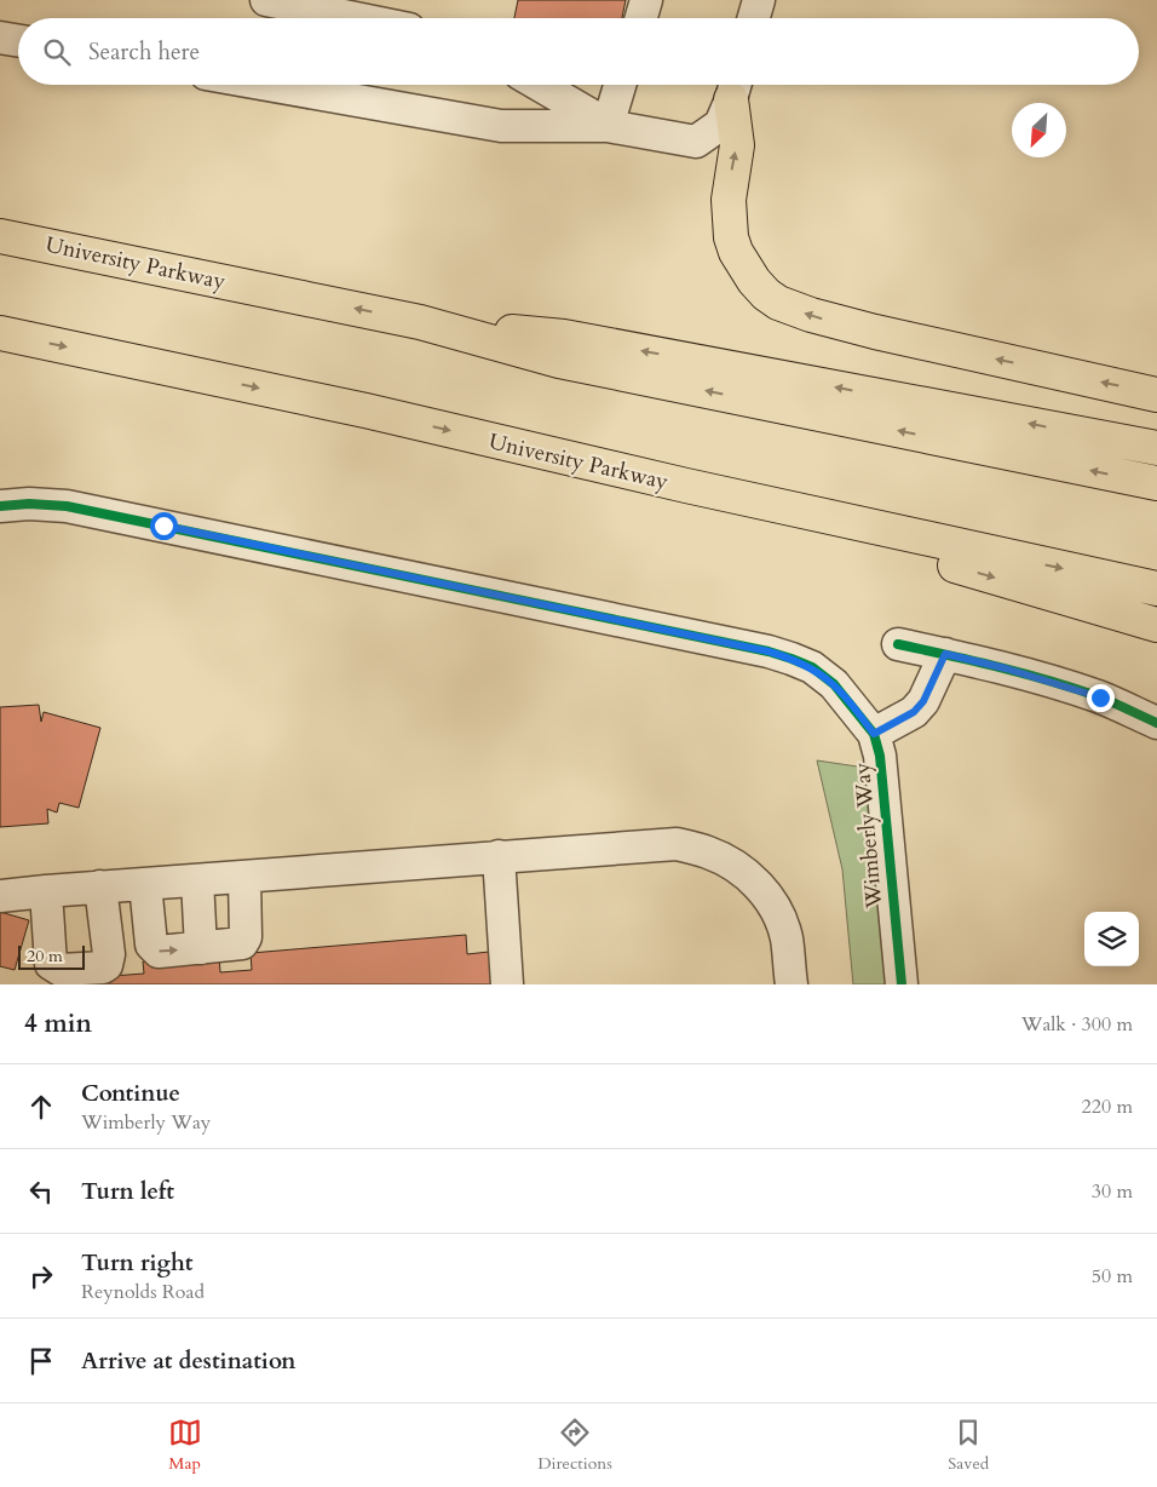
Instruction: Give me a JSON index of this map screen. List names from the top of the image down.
{
  "streets": {
    "highway": ["University Parkway"],
    "street": ["Wimberly Way"]
  },
  "scale_bar": "20 m",
  "north": "bottom left",
  "page": {
    "search": "Search here",
    "scale": "20 m",
    "heading": ["4 min", "Walk · 300 m"],
    "list": [
      ["Continue", "Wimberly Way", "220 m"],
      ["Turn left", "30 m"],
      ["Turn right", "Reynolds Road", "50 m"],
      "Arrive at destination"
    ],
    "nav": ["Map", "Directions", "Saved"]
  }
}
